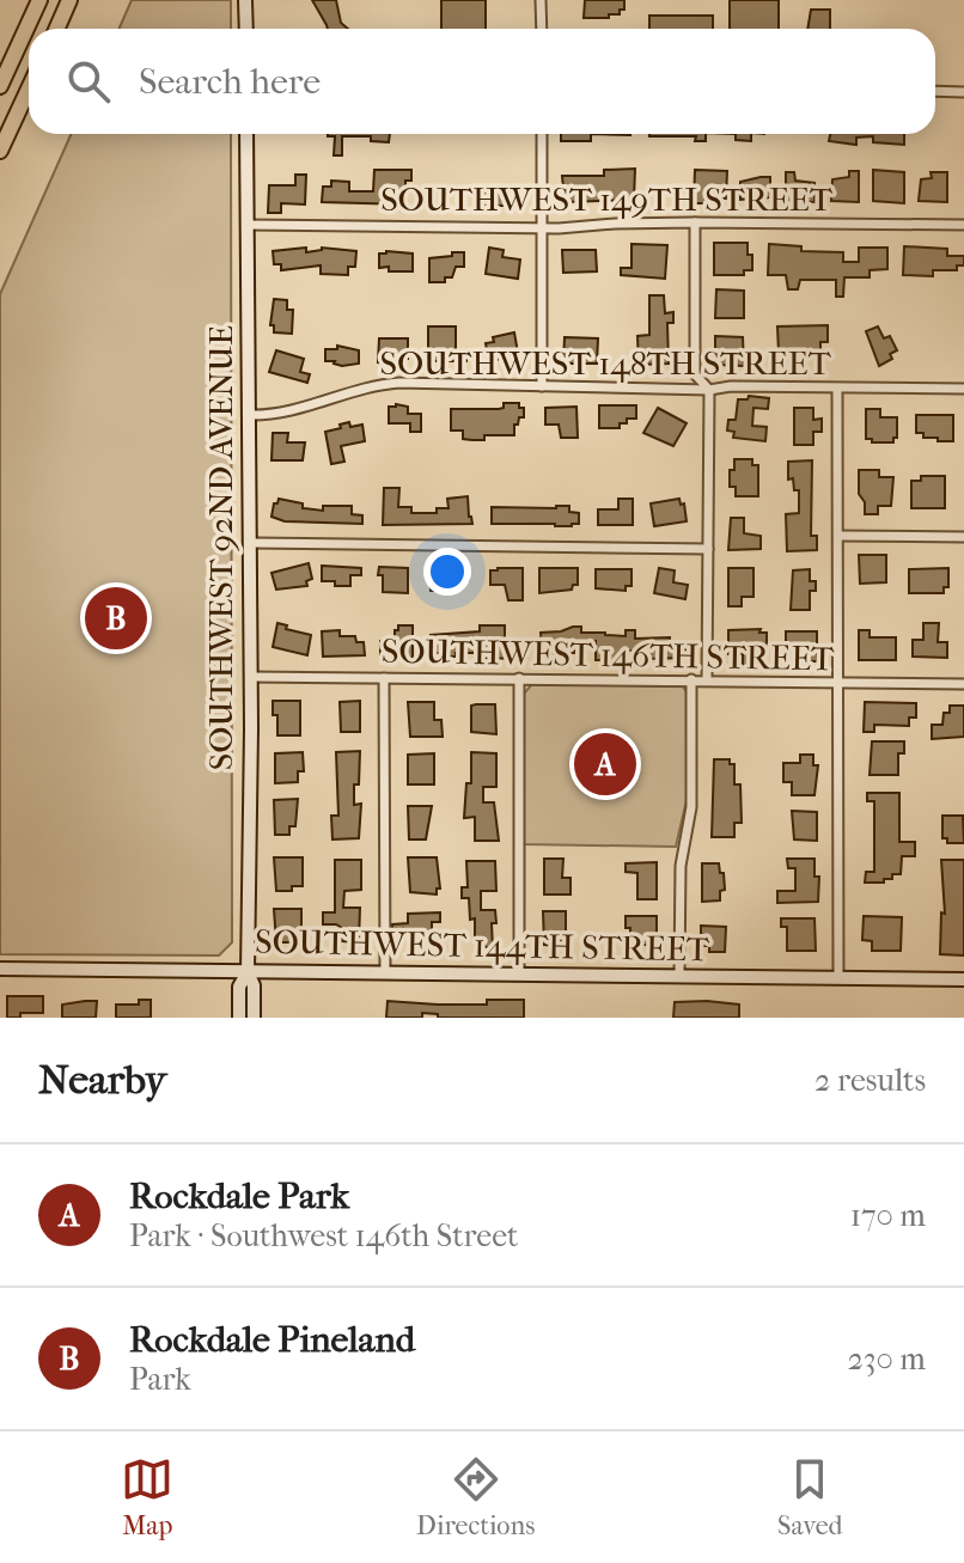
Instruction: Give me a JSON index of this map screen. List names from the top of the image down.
{
  "streets": {
    "street": [
      "SOUTHWEST 149TH STREET",
      "SOUTHWEST 148TH STREET",
      "SOUTHWEST 92ND AVENUE",
      "SOUTHWEST 146TH STREET",
      "SOUTHWEST 144TH STREET"
    ]
  },
  "crossings": [
    ["SOUTHWEST 149TH STREET", "SOUTHWEST 92ND AVENUE"],
    ["SOUTHWEST 148TH STREET", "SOUTHWEST 92ND AVENUE"],
    ["SOUTHWEST 92ND AVENUE", "SOUTHWEST 146TH STREET"],
    ["SOUTHWEST 92ND AVENUE", "SOUTHWEST 144TH STREET"]
  ],
  "page": {
    "search": "Search here",
    "pins": ["B", "A"],
    "heading": ["Nearby", "2 results"],
    "list": [
      {
        "mark": "A",
        "name": "Rockdale Park",
        "note": "Park · Southwest 146th Street",
        "value": "170 m"
      },
      {
        "mark": "B",
        "name": "Rockdale Pineland",
        "note": "Park",
        "value": "230 m"
      }
    ],
    "nav": ["Map", "Directions", "Saved"]
  }
}
